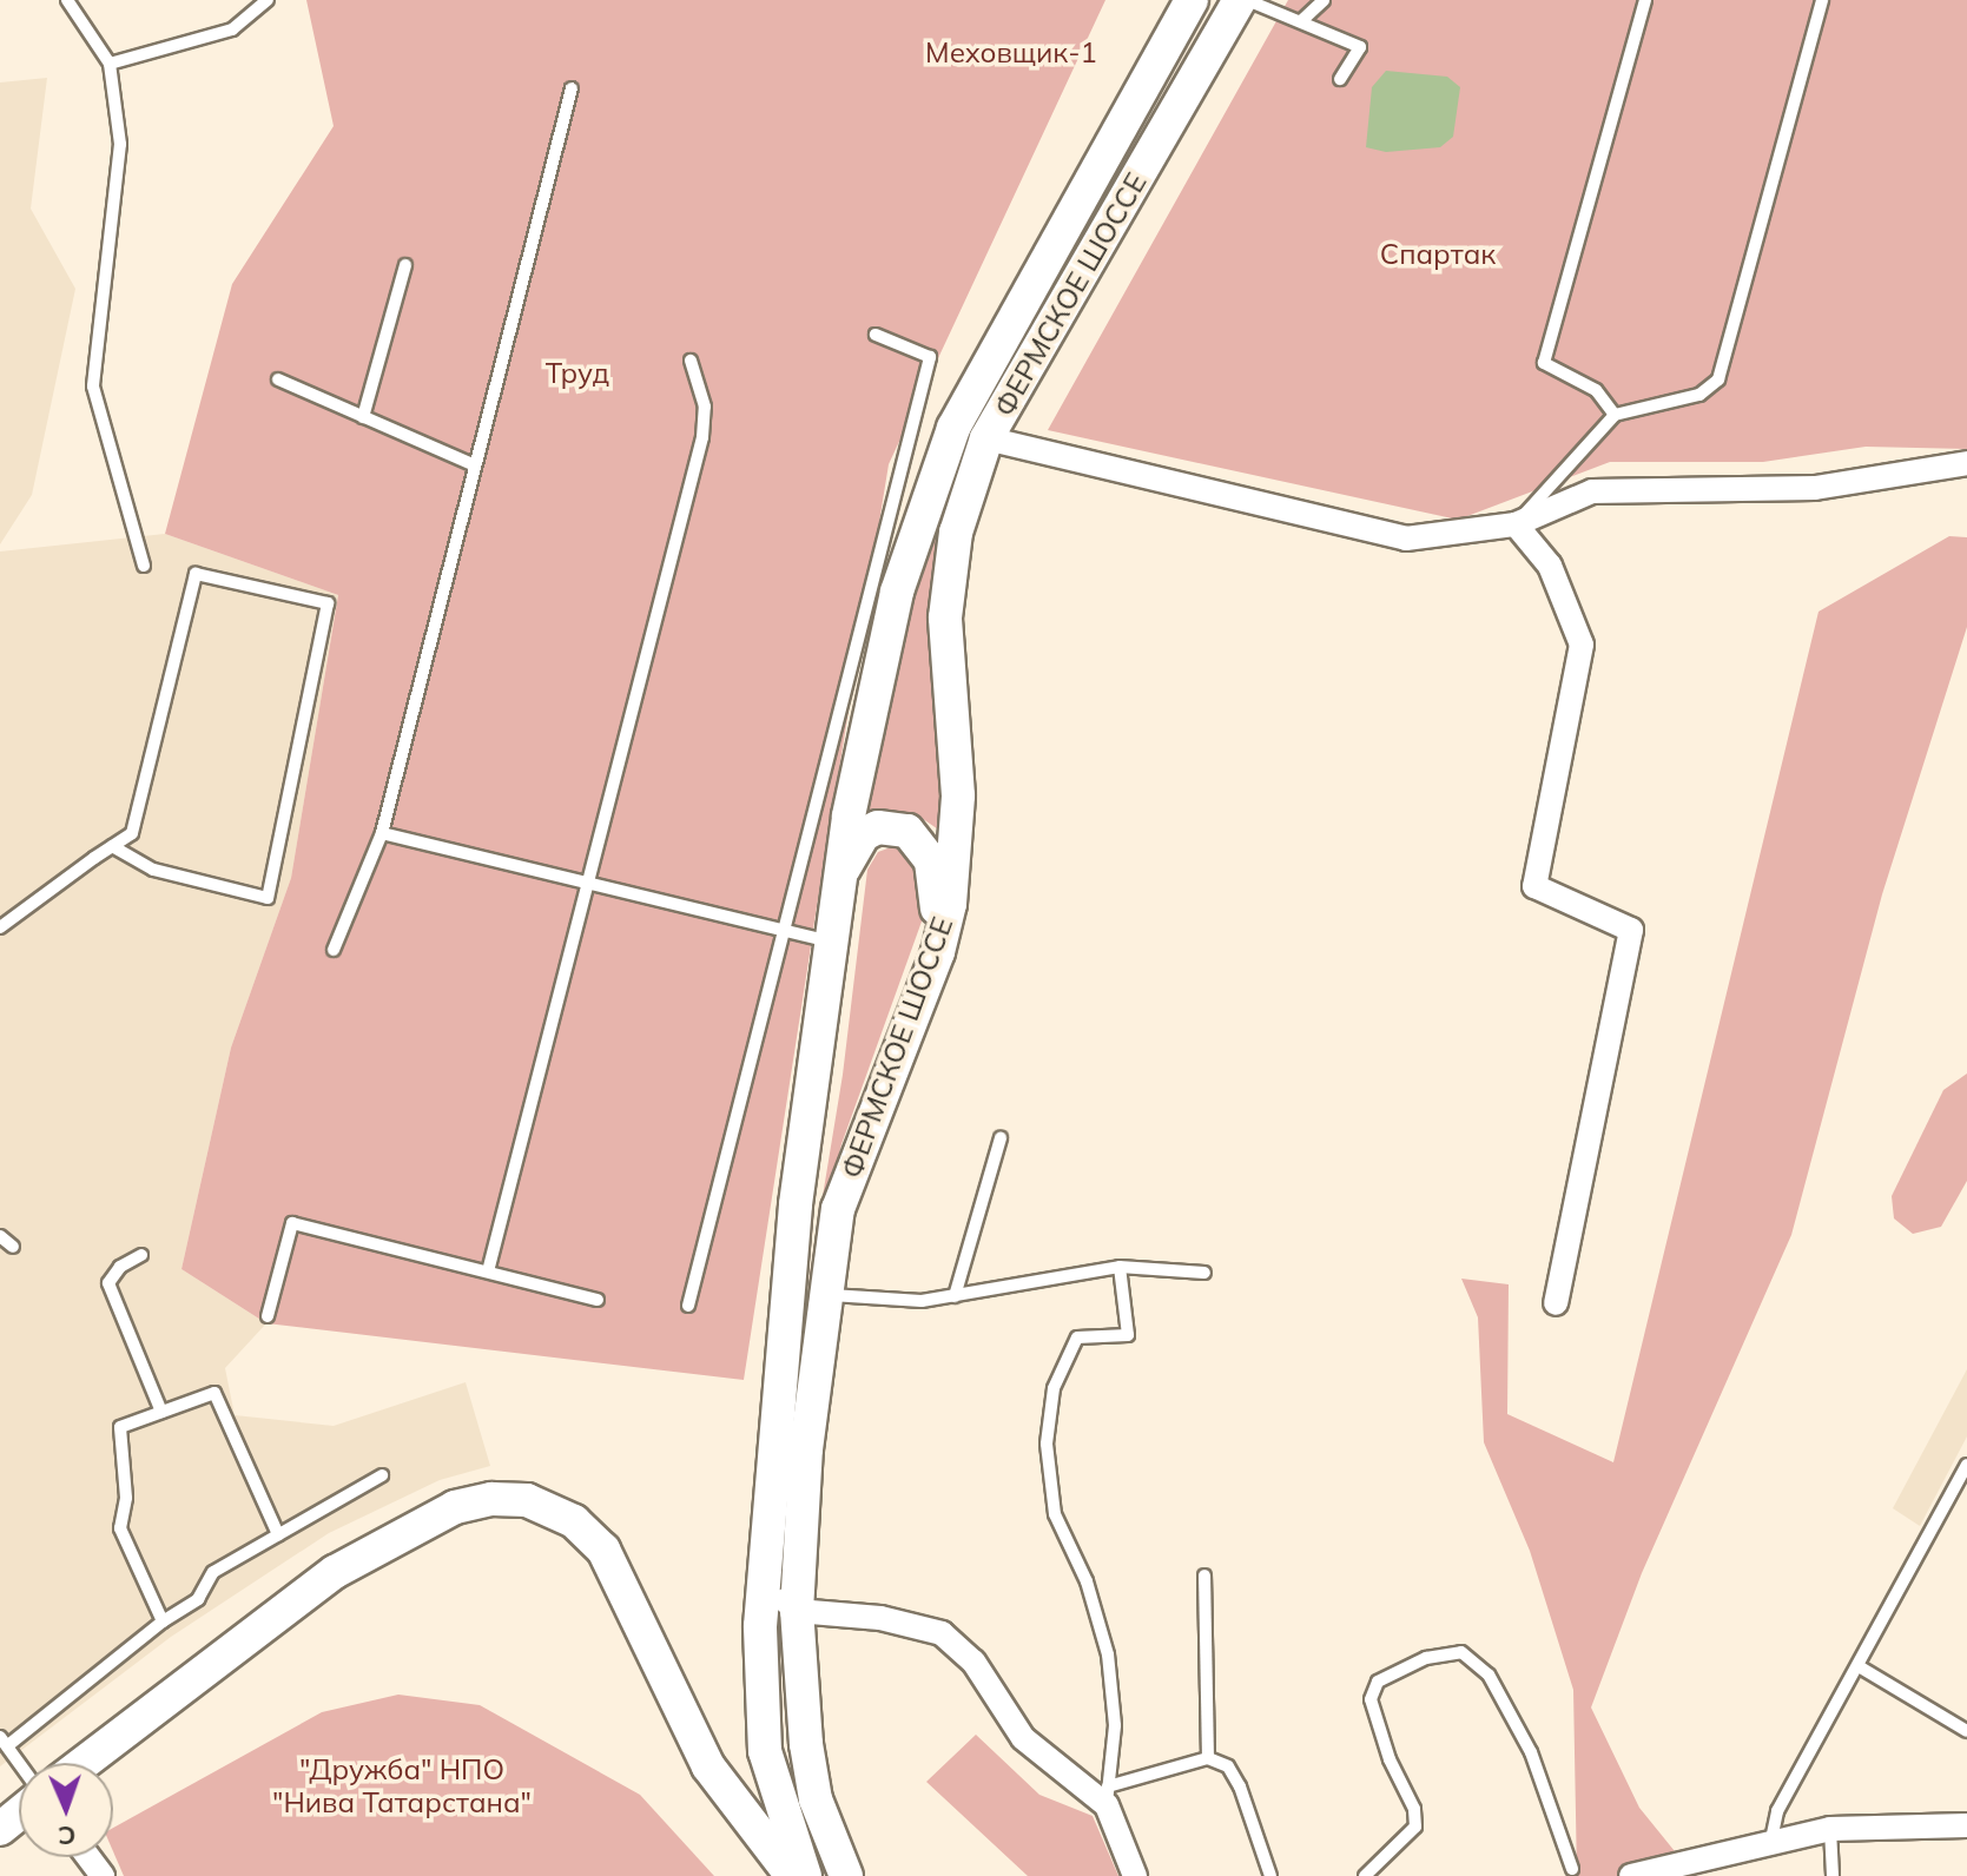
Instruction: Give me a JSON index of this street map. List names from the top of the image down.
{
  "streets": {
    "main road": ["ФЕРМСКОЕ ШОССЕ"]
  },
  "parks": [
    "Меховщик-1",
    "Спартак",
    "Труд",
    "\"Дружба\" НПО \"Нива Татарстана\""
  ],
  "north": "bottom"
}
